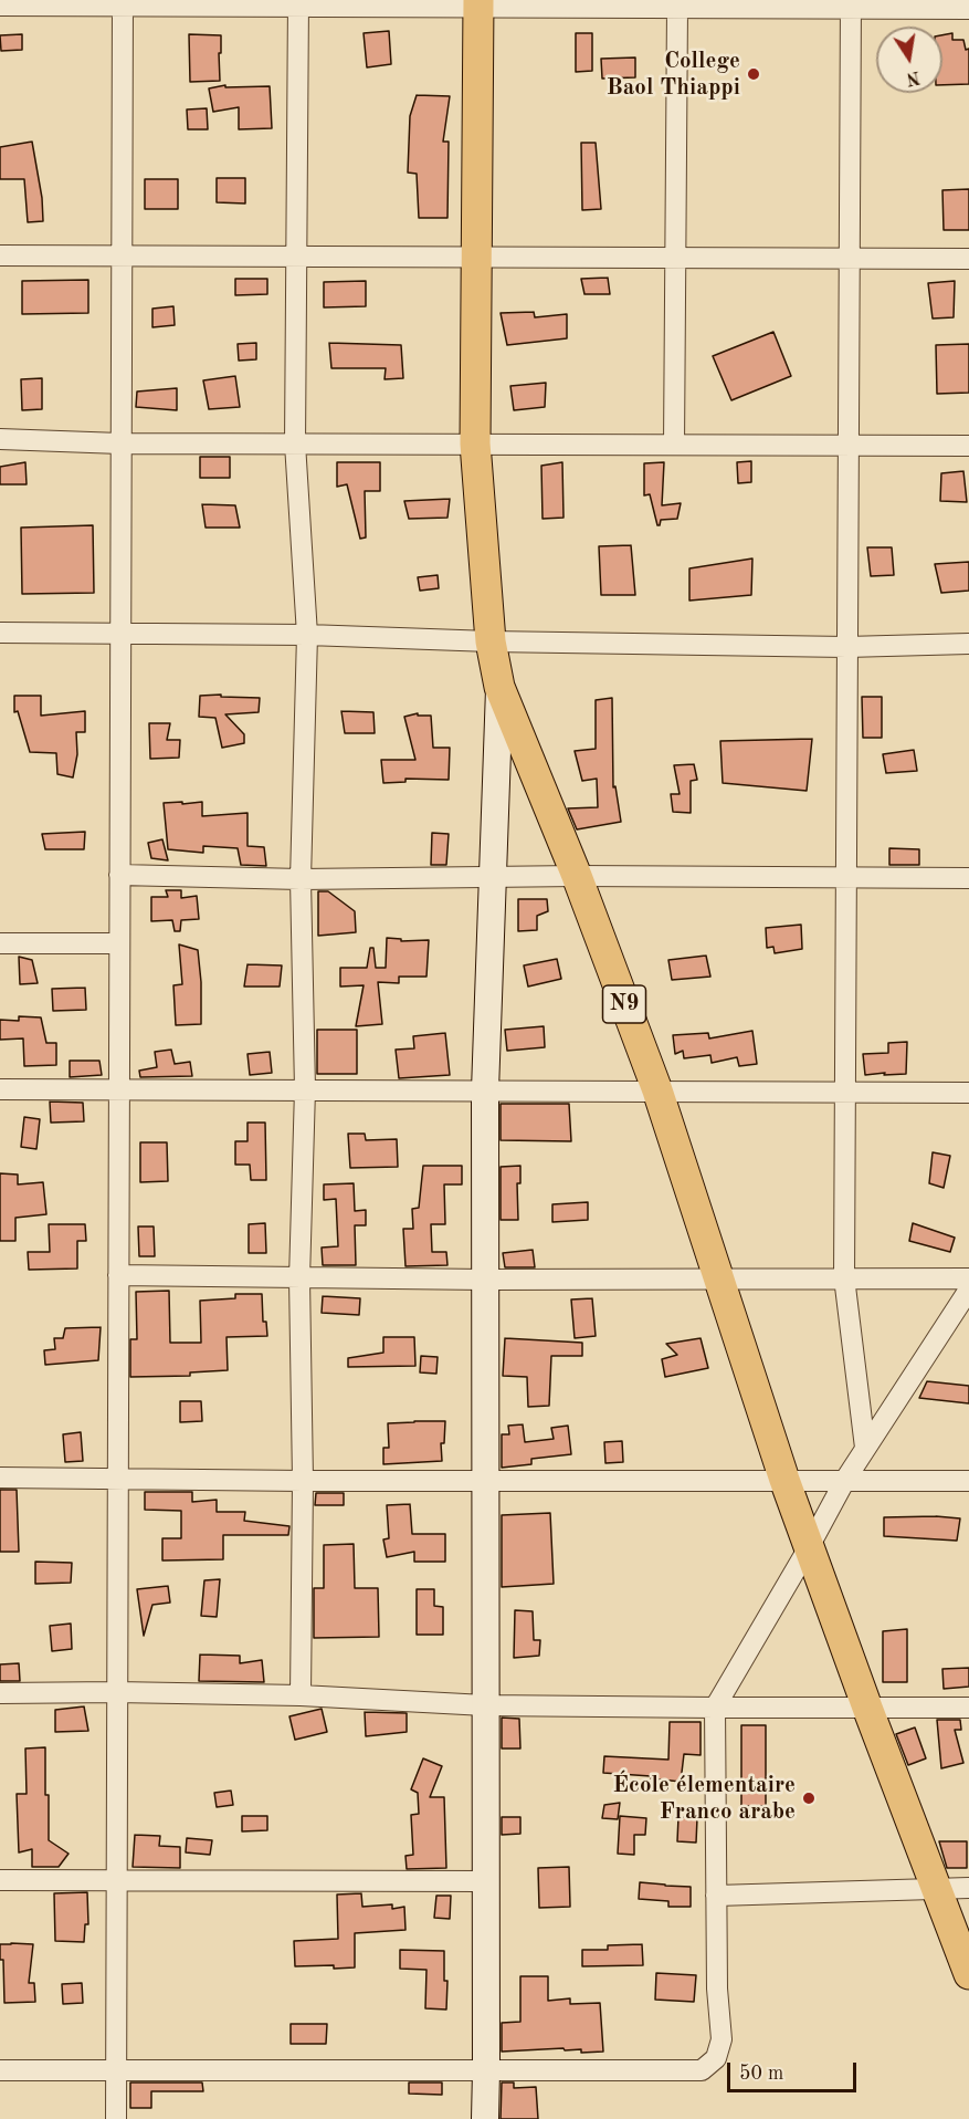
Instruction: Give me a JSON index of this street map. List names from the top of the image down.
{
  "streets": {
    "main road": ["N9"]
  },
  "places": ["College Baol Thiappi", "École élementaire Franco arabe"],
  "scale_bar": "50 m",
  "north": "bottom"
}
